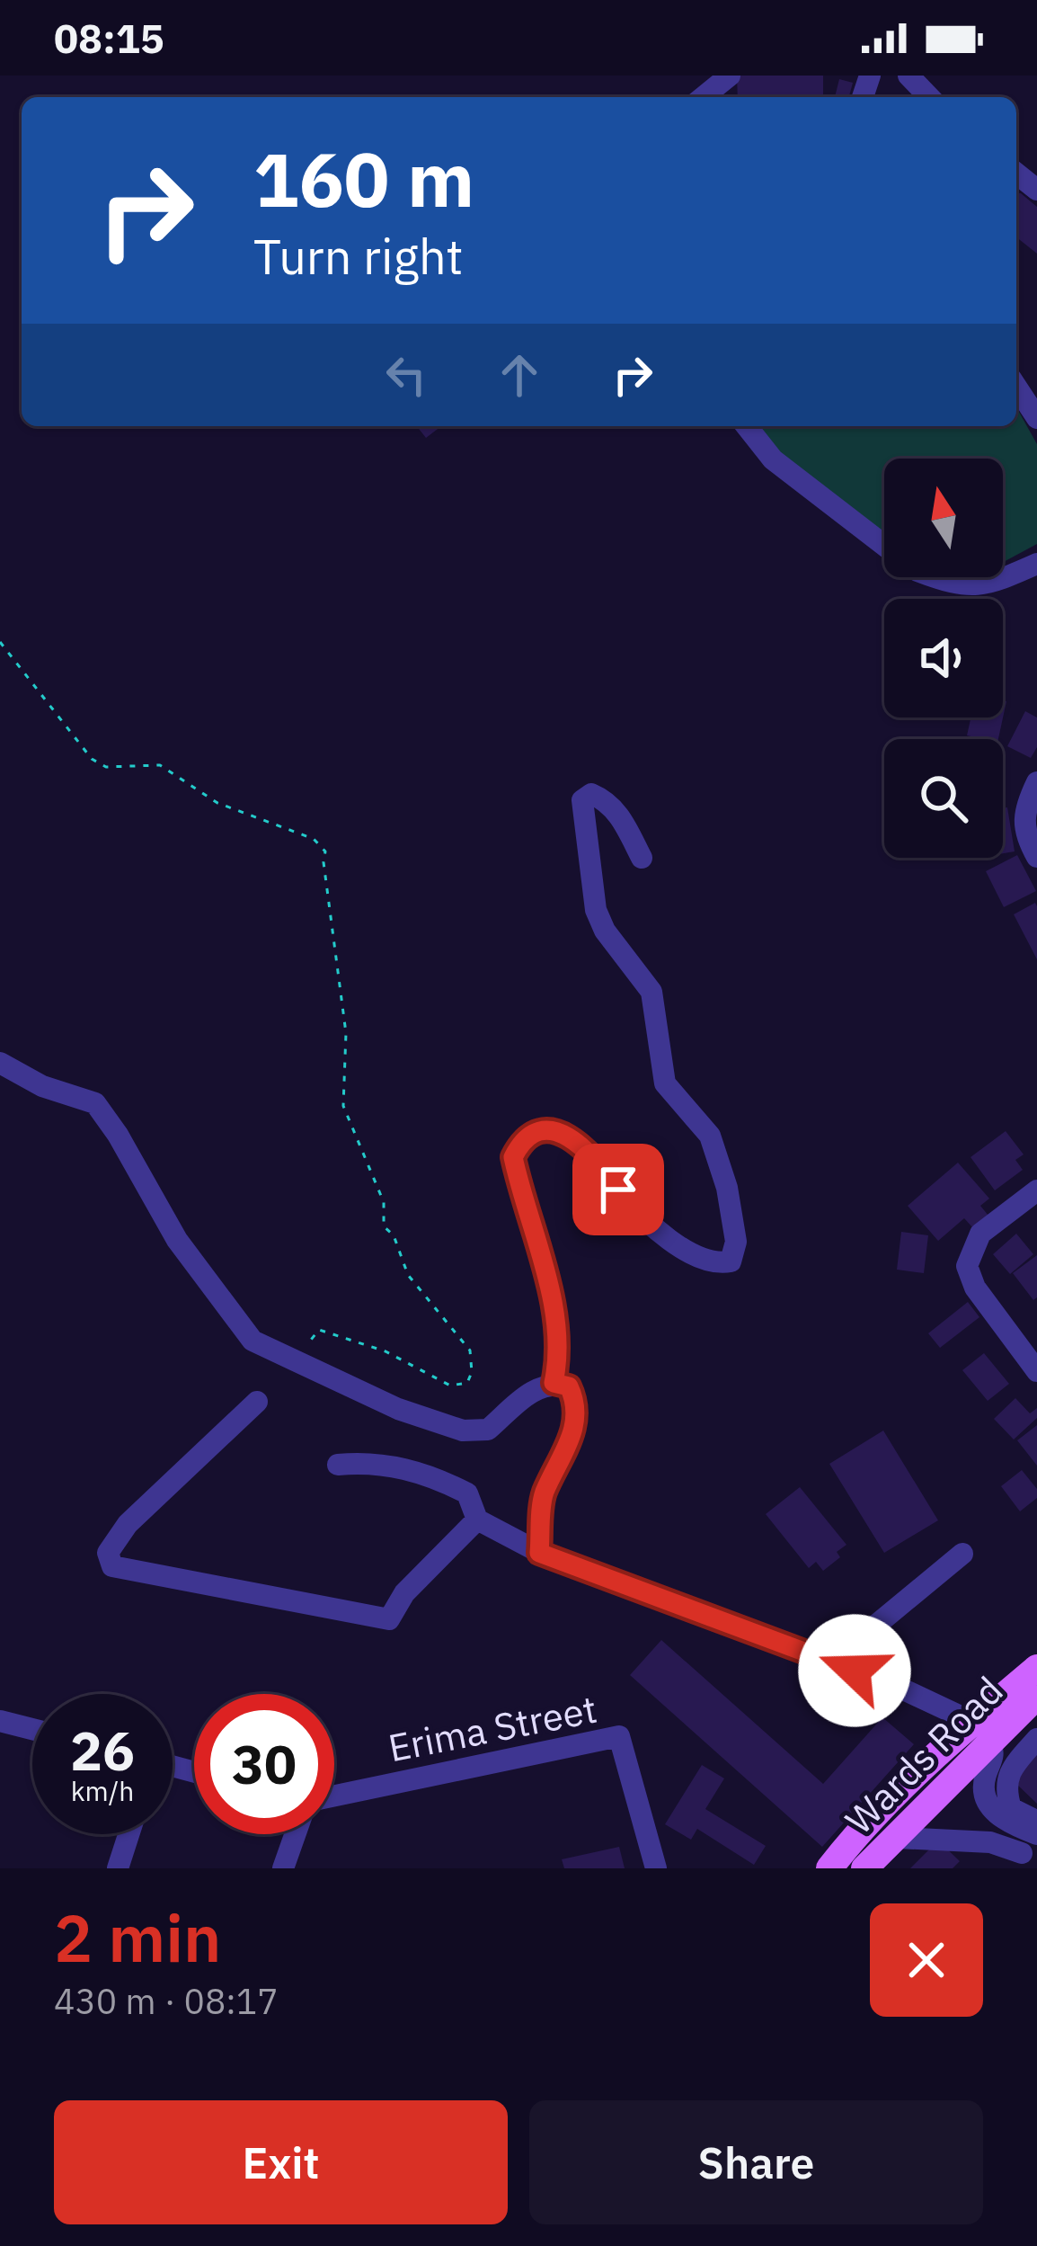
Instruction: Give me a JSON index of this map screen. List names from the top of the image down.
{
  "streets": {
    "main road": ["Wards Road"],
    "street": ["Erima Street"]
  },
  "north": "top",
  "page": {
    "status": "08:15",
    "turn": ["160 m", "Turn right"],
    "speed": "26 km/h",
    "limit": "30",
    "heading": ["2 min", "430 m · 08:17"],
    "buttons": ["Exit", "Share"]
  }
}
